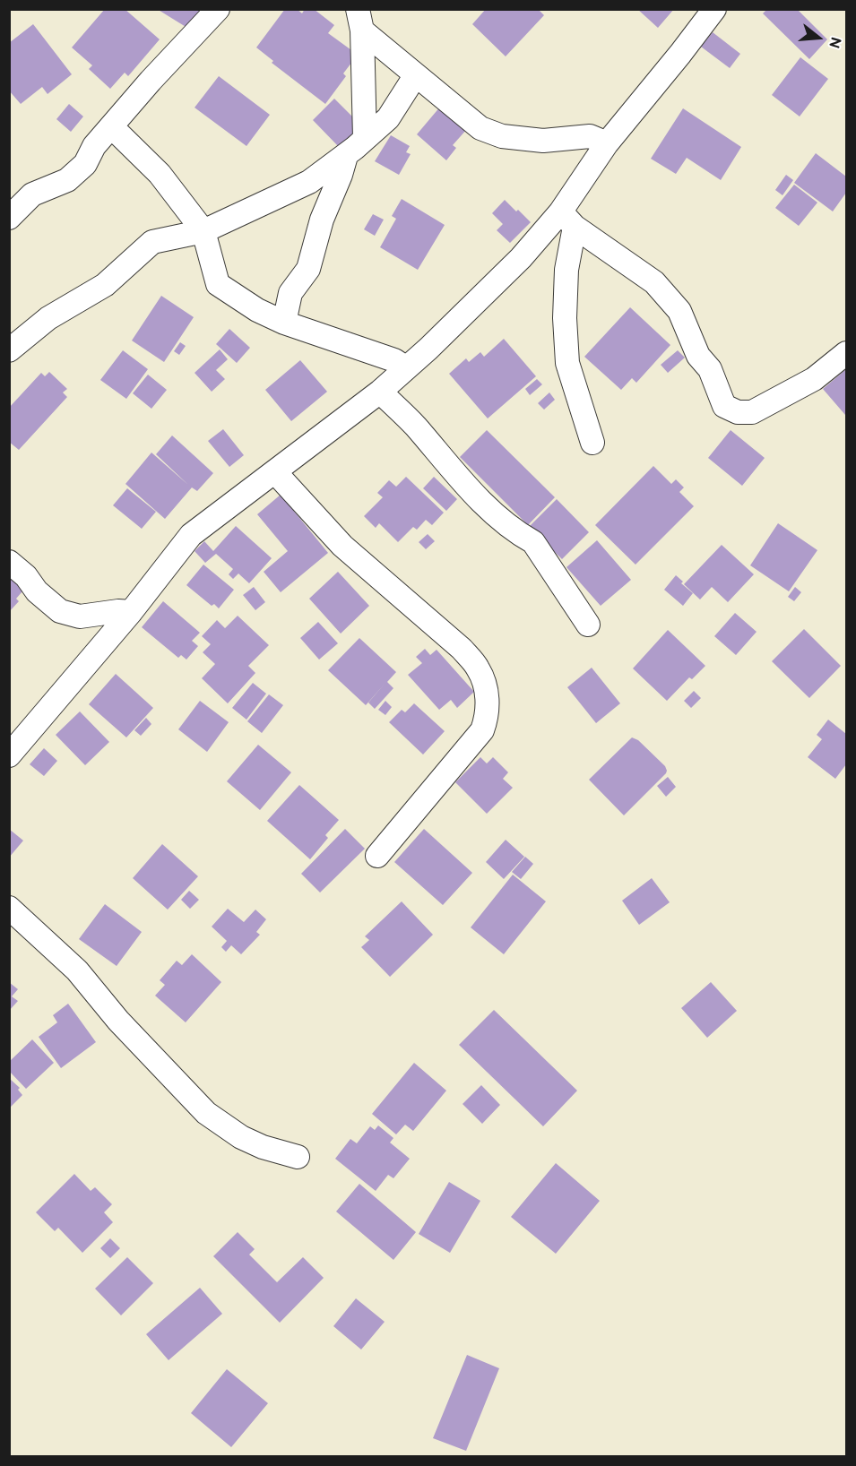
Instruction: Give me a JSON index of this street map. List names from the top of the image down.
{
  "north": "right"
}
